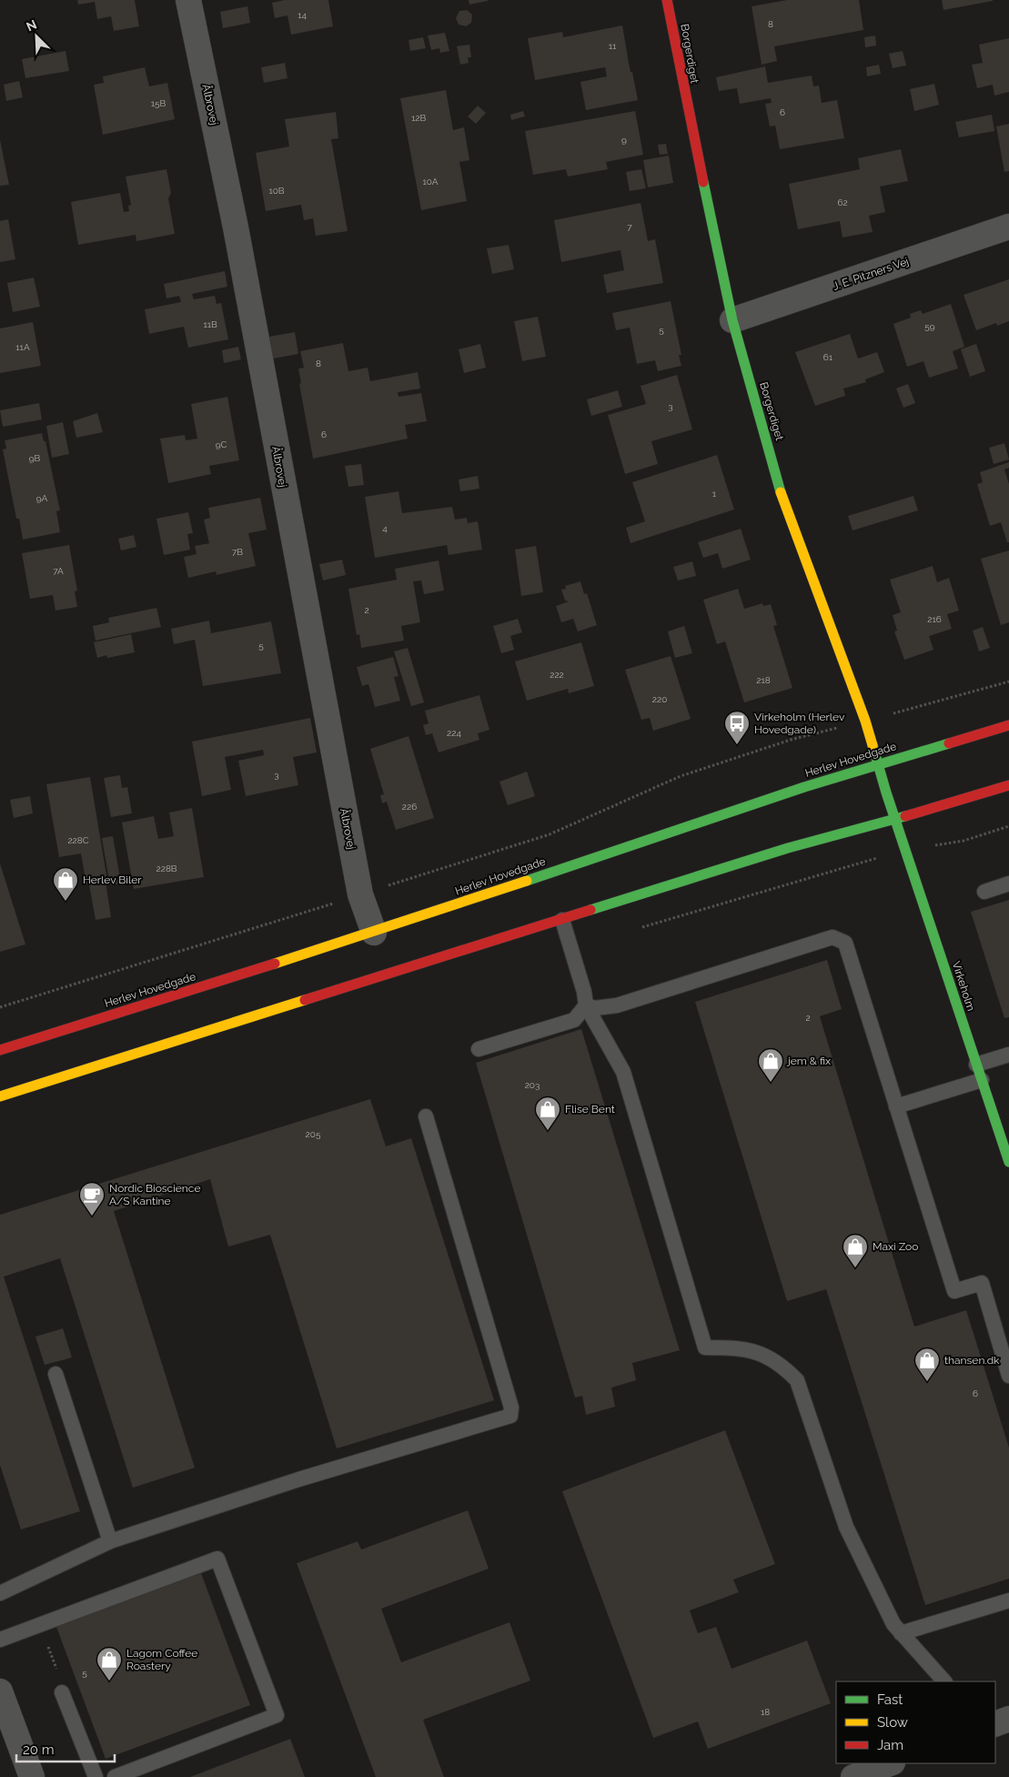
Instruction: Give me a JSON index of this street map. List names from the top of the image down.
{
  "streets": {
    "main road": ["Borgerdiget", "Herlev Hovedgade", "Virkeholm"],
    "street": ["Ålbrovej", "J. E. Pitzners Vej"]
  },
  "crossings": [
    ["Borgerdiget", "J. E. Pitzners Vej"],
    ["Borgerdiget", "Herlev Hovedgade"],
    ["Borgerdiget", "Virkeholm"],
    ["Ålbrovej", "Herlev Hovedgade"]
  ],
  "places": {
    "bus stop": ["Virkeholm (Herlev Hovedgade)"],
    "shop": [
      "Herlev Biler",
      "jem & fix",
      "Flise Bent",
      "Maxi Zoo",
      "thansen.dk",
      "Lagom Coffee Roastery"
    ],
    "cafe": ["Nordic Bioscience A/S Kantine"]
  },
  "house_numbers": [
    "14",
    "8",
    "11",
    "15B",
    "6",
    "12B",
    "9",
    "10A",
    "10B",
    "62",
    "7",
    "11B",
    "59",
    "5",
    "11A",
    "61",
    "8",
    "3",
    "6",
    "9C",
    "9B",
    "1",
    "9A",
    "4",
    "7B",
    "7A",
    "2",
    "216",
    "5",
    "222",
    "218",
    "220",
    "224",
    "3",
    "226",
    "228C",
    "228B",
    "2",
    "203",
    "205",
    "6",
    "5",
    "18"
  ],
  "legend": ["Fast", "Slow", "Jam"],
  "scale_bar": "20 m",
  "north": "top left"
}
